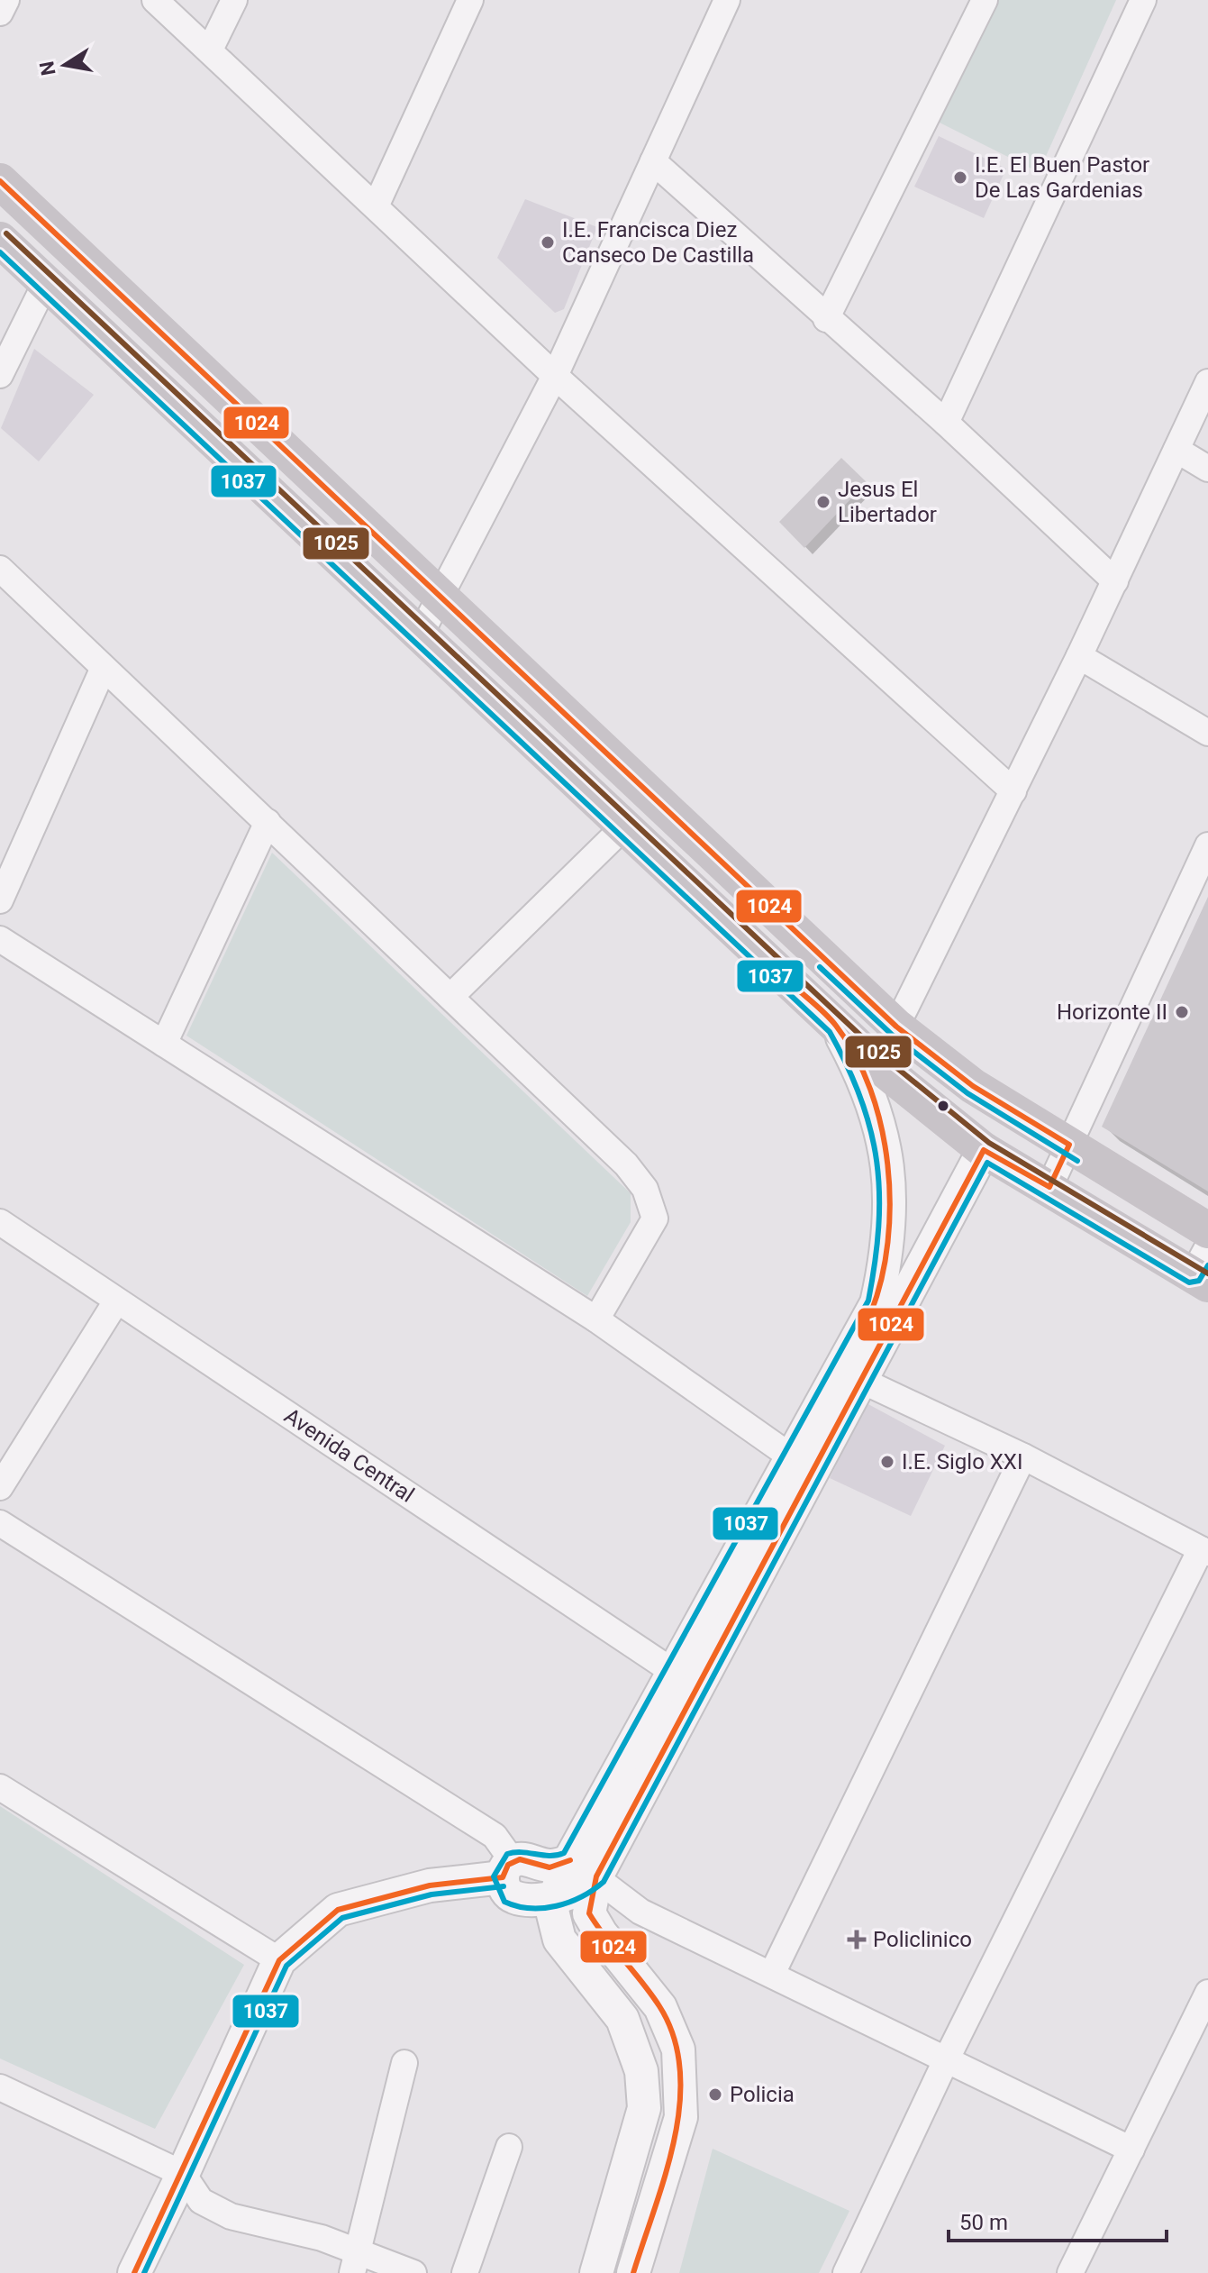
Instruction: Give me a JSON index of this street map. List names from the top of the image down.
{
  "streets": {
    "street": ["Avenida Central"]
  },
  "places": {
    "other": [
      "I.E. El Buen Pastor De Las Gardenias",
      "I.E. Francisca Diez Canseco De Castilla",
      "Jesus El Libertador",
      "Horizonte II",
      "I.E. Siglo XXI",
      "Policia"
    ],
    "health": ["Policlinico"]
  },
  "lines": ["transit line 1024", "transit line 1025", "transit line 1037"],
  "scale_bar": "50 m",
  "north": "left"
}
